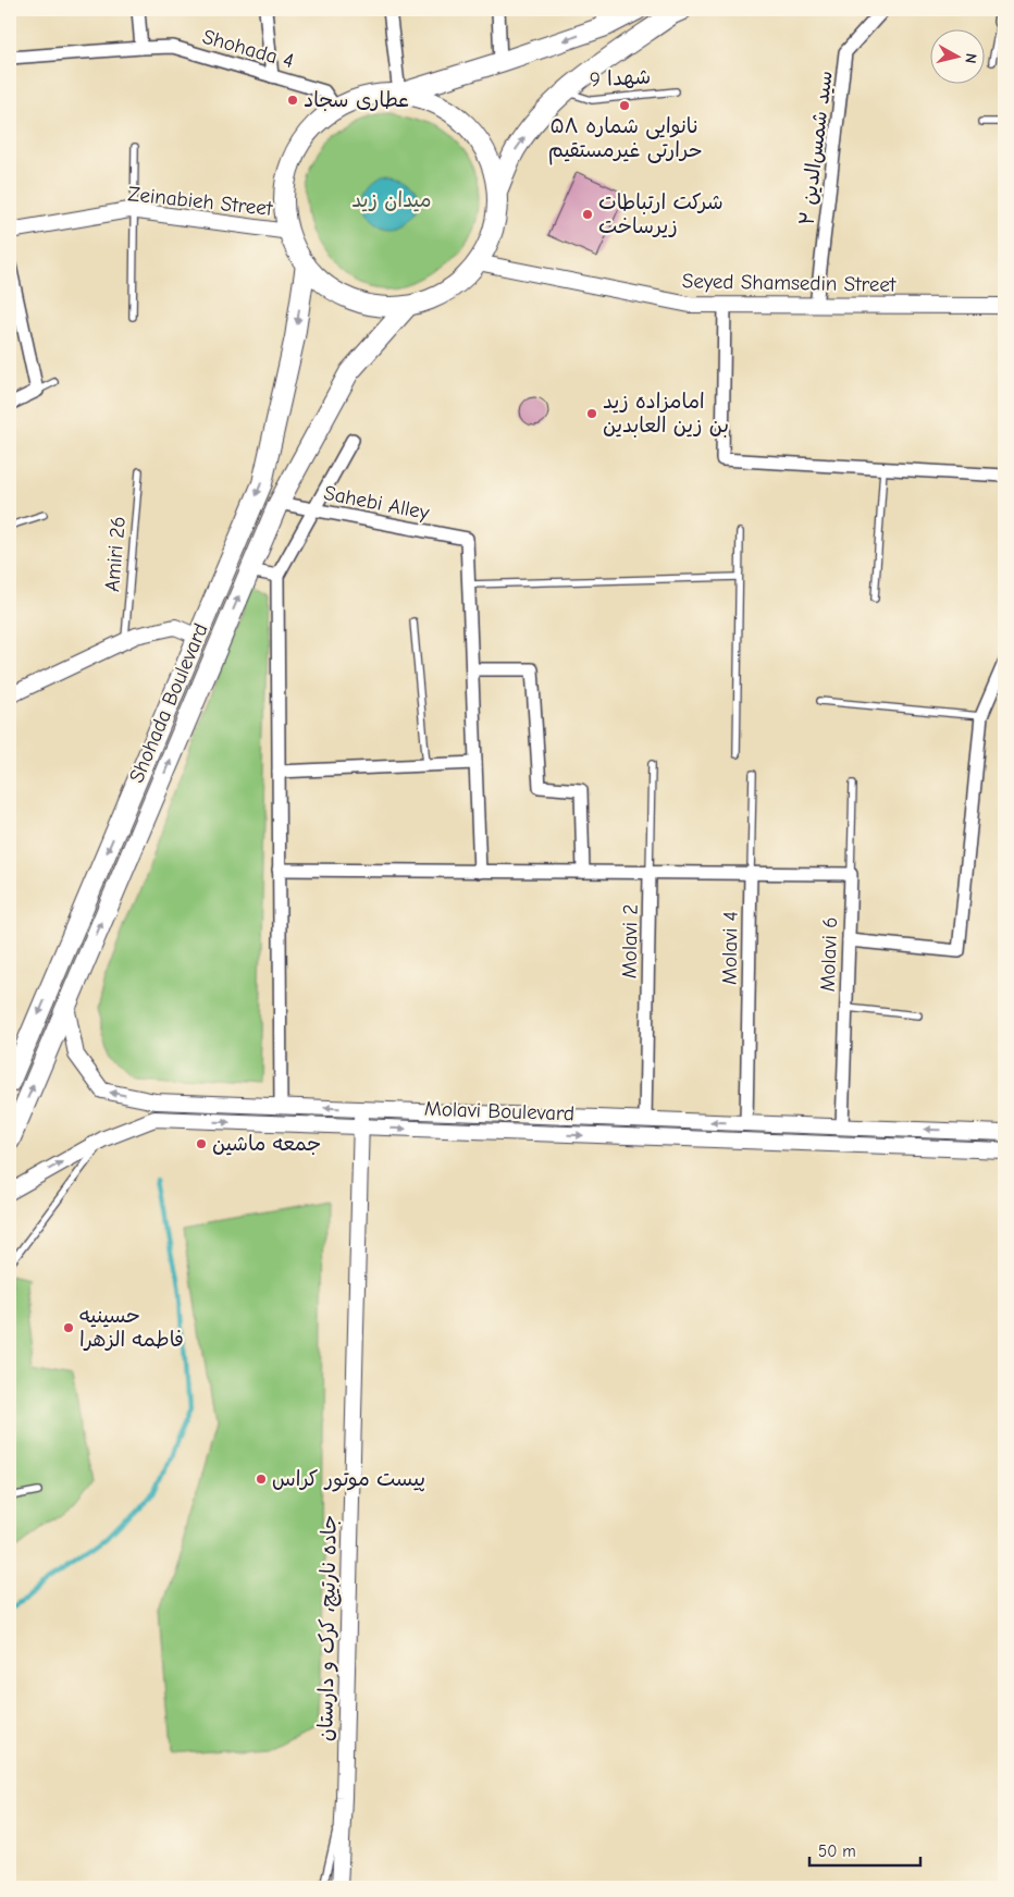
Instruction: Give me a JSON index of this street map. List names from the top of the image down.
{
  "streets": {
    "main road": ["Shohada Boulevard"],
    "street": [
      "Shohada 4",
      "سید شمس‌الدین ۲",
      "Zeinabieh Street",
      "Seyed Shamsedin Street",
      "Sahebi Alley",
      "Molavi 2",
      "Molavi 4",
      "Molavi 6",
      "Molavi Boulevard",
      "جاده نارتیچ، کرک و دارستان"
    ],
    "lane": ["شهدا 9", "Amiri 26"]
  },
  "crossings": [
    ["سید شمس‌الدین ۲", "Seyed Shamsedin Street"],
    ["Sahebi Alley", "Shohada Boulevard"],
    ["Shohada Boulevard", "Molavi Boulevard"],
    ["Molavi 2", "Molavi Boulevard"],
    ["Molavi 4", "Molavi Boulevard"],
    ["Molavi 6", "Molavi Boulevard"],
    ["Molavi Boulevard", "جاده نارتیچ، کرک و دارستان"]
  ],
  "parks": ["میدان زید"],
  "places": [
    "عطاری سجاد",
    "نانوایی شماره ۵۸ حرارتی غیرمستقیم",
    "شرکت ارتباطات زیرساخت",
    "امامزاده زید بن زین العابدین",
    "جمعه ماشین",
    "حسینیه فاطمه الزهرا",
    "پیست موتور کراس"
  ],
  "scale_bar": "50 m",
  "north": "right"
}
